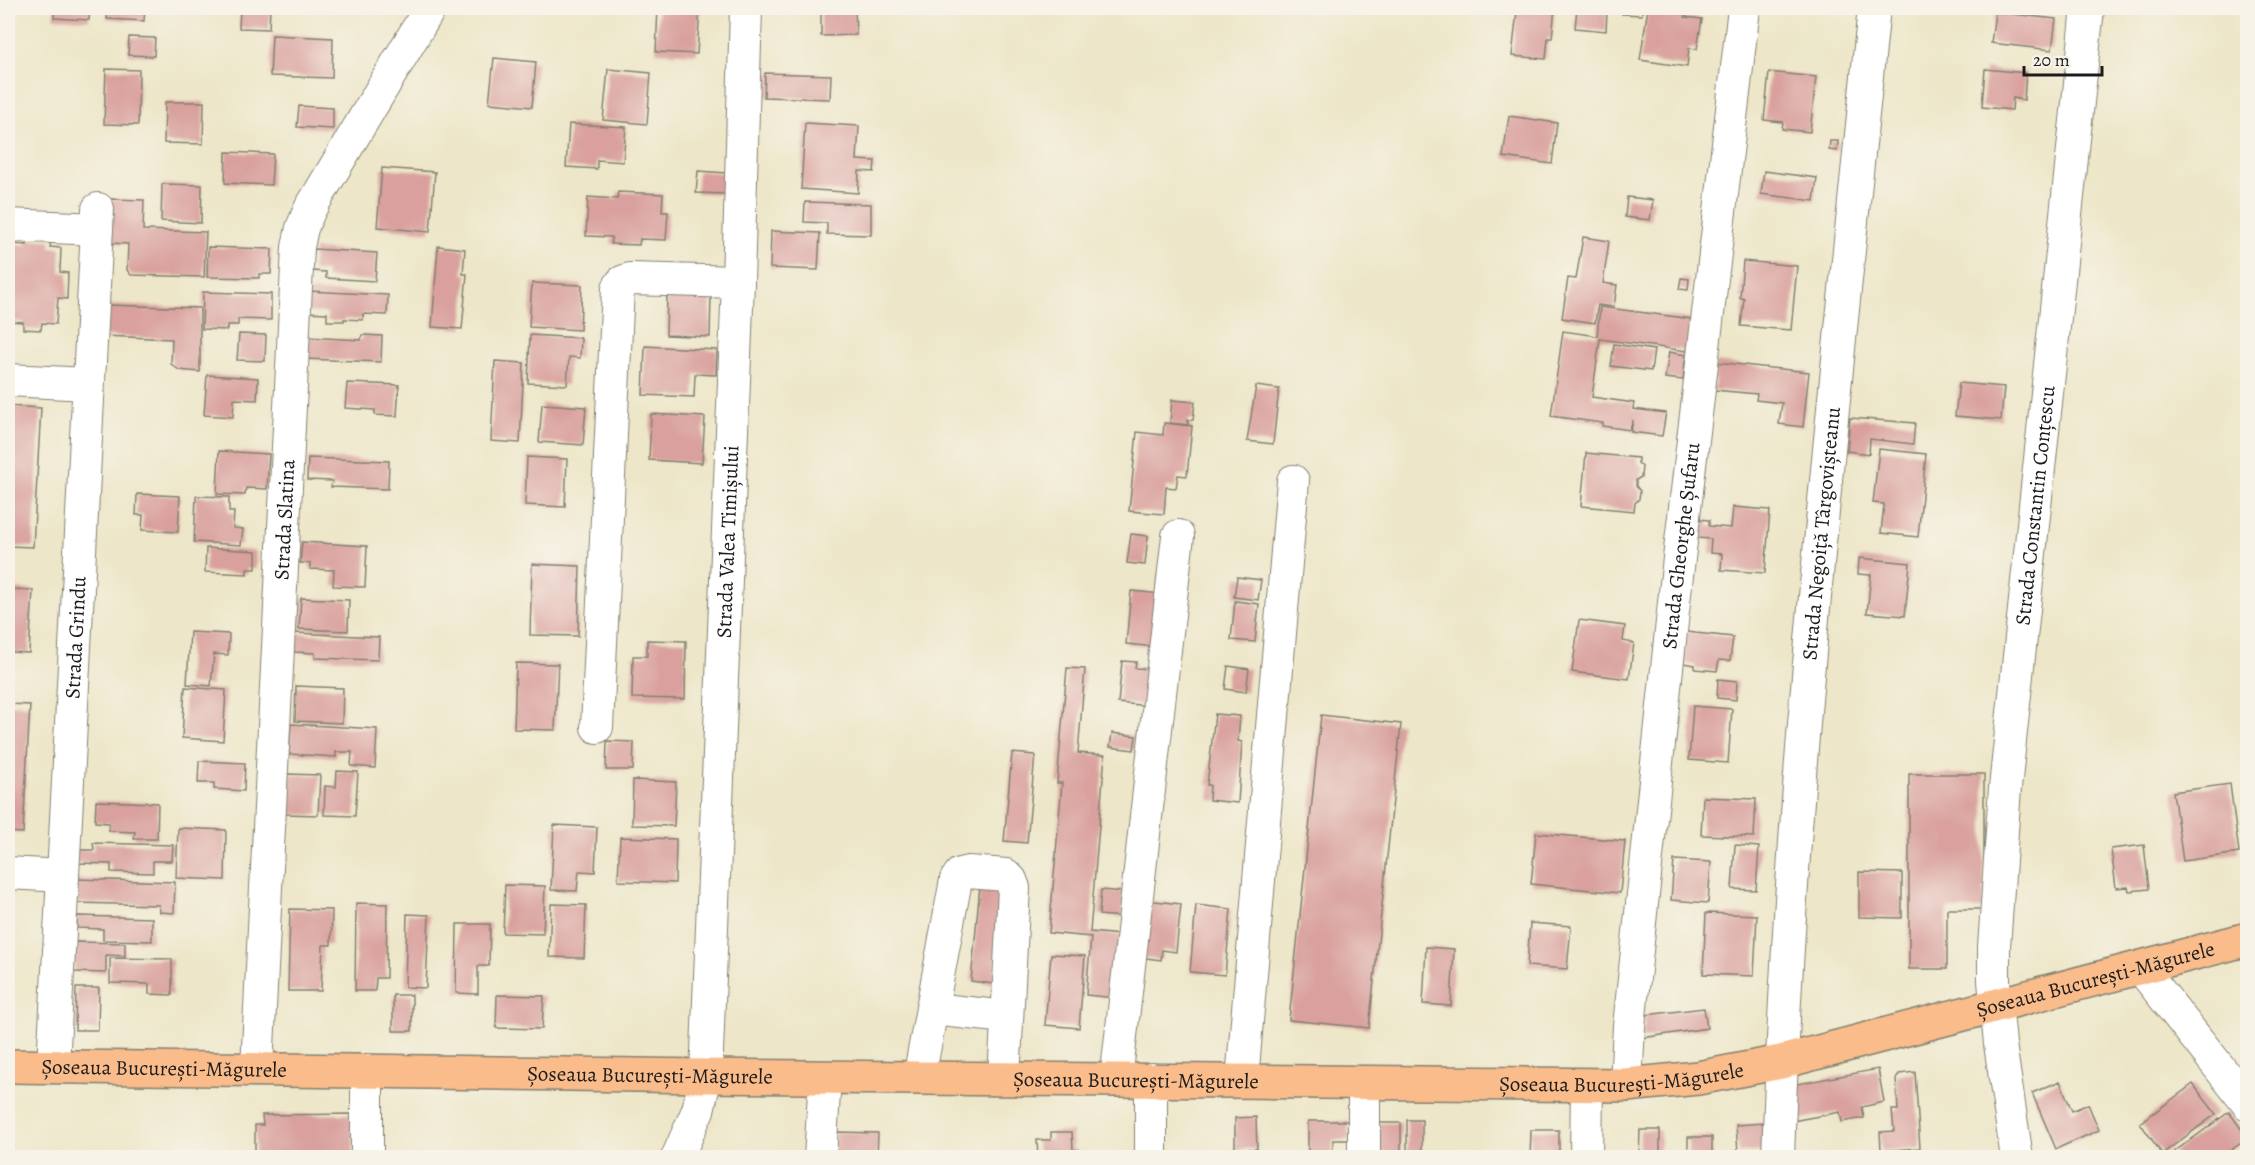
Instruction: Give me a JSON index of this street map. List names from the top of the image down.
{
  "streets": {
    "main road": ["Șoseaua București-Măgurele"],
    "street": [
      "Strada Constantin Conțescu",
      "Strada Slatina",
      "Strada Negoiță Târgovișteanu",
      "Strada Valea Timișului",
      "Strada Gheorghe Șufaru",
      "Strada Grindu"
    ]
  },
  "crossings": [
    ["Strada Constantin Conțescu", "Șoseaua București-Măgurele"],
    ["Strada Slatina", "Șoseaua București-Măgurele"],
    ["Strada Negoiță Târgovișteanu", "Șoseaua București-Măgurele"],
    ["Strada Valea Timișului", "Șoseaua București-Măgurele"],
    ["Strada Gheorghe Șufaru", "Șoseaua București-Măgurele"],
    ["Strada Grindu", "Șoseaua București-Măgurele"]
  ],
  "scale_bar": "20 m"
}
